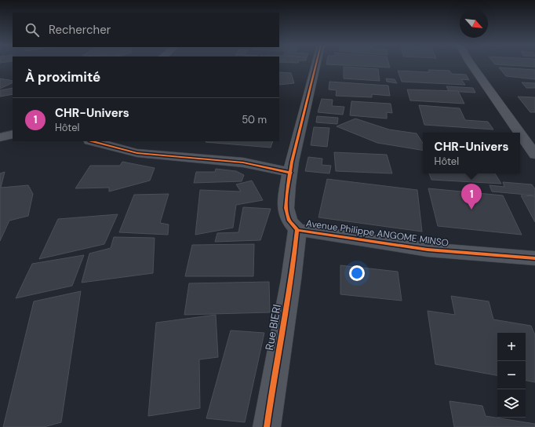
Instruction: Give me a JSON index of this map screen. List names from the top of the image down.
{
  "streets": {
    "street": ["Avenue Philippe ANGOME MINSO", "Rue BIERI"]
  },
  "crossings": [
    ["Avenue Philippe ANGOME MINSO", "Rue BIERI"]
  ],
  "north": "bottom right",
  "page": {
    "search": "Rechercher",
    "heading": "À proximité",
    "list": [
      {
        "mark": "1",
        "name": "CHR-Univers",
        "note": "Hôtel",
        "value": "50 m"
      }
    ],
    "popup": ["CHR-Univers", "Hôtel"],
    "pins": "1",
    "map_buttons": ["+", "−"]
  }
}
